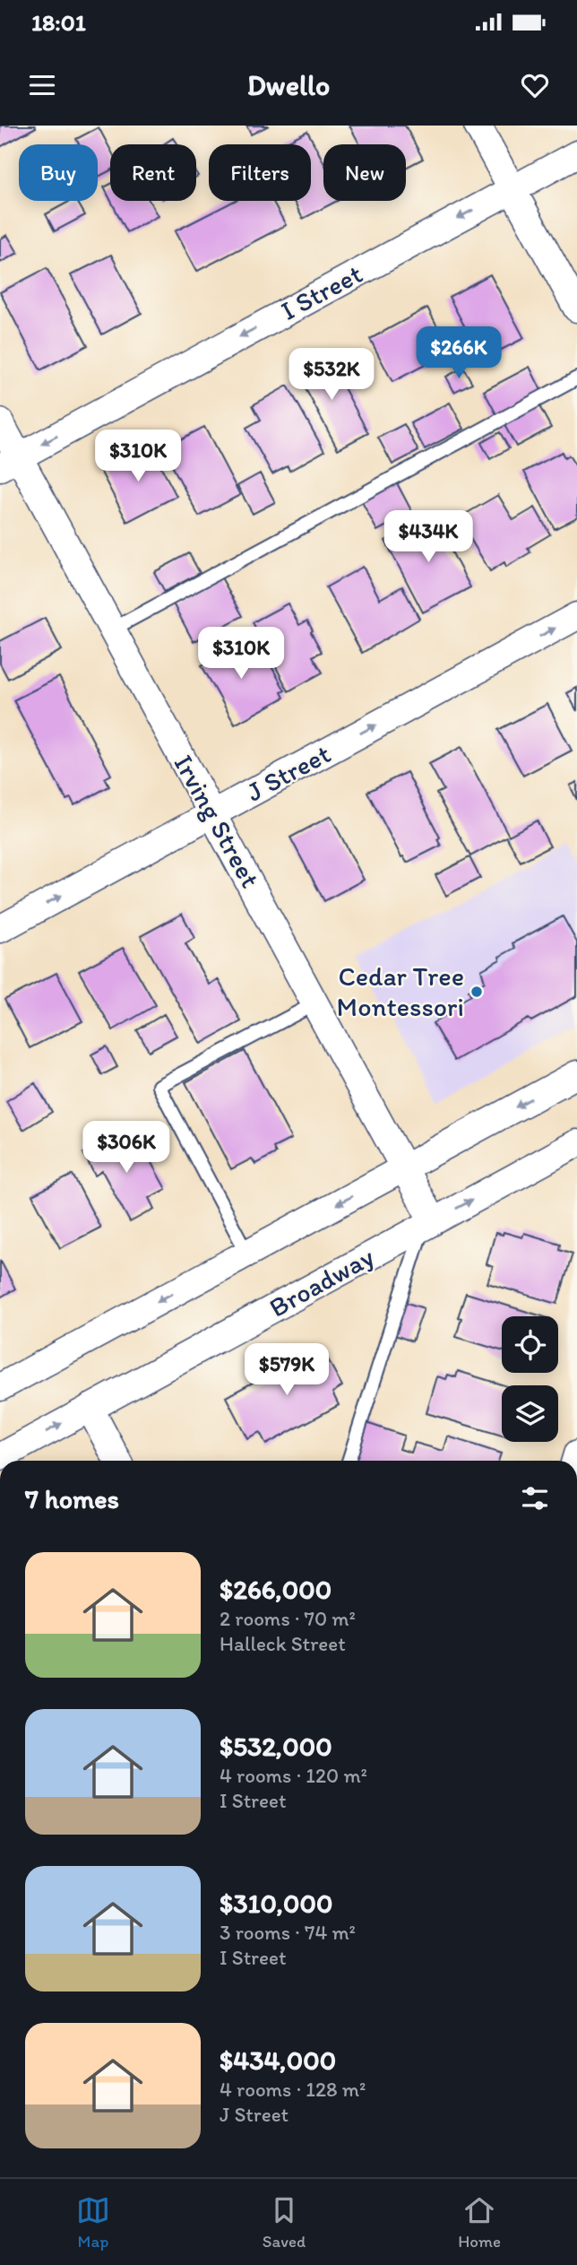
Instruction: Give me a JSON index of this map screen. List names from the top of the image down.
{
  "streets": {
    "street": [
      "I Street",
      "J Street",
      "Irving Street",
      "Broadway"
    ]
  },
  "crossings": [
    ["I Street", "Irving Street"],
    ["J Street", "Irving Street"],
    ["Irving Street", "Broadway"]
  ],
  "one_way": ["I Street", "J Street"],
  "places": ["Cedar Tree Montessori"],
  "page": {
    "status": "18:01",
    "header": "Dwello",
    "chip": [
      "Buy",
      "Rent",
      "Filters",
      "New"
    ],
    "price": [
      "$266K",
      "$532K",
      "$310K",
      "$434K",
      "$310K",
      "$306K",
      "$579K"
    ],
    "heading": "7 homes",
    "list": [
      {
        "name": "$266,000",
        "note": "2 rooms · 70 m² · Halleck Street"
      },
      {
        "name": "$532,000",
        "note": "4 rooms · 120 m² · I Street"
      },
      {
        "name": "$310,000",
        "note": "3 rooms · 74 m² · I Street"
      },
      {
        "name": "$434,000",
        "note": "4 rooms · 128 m² · J Street"
      }
    ],
    "tabs": ["Map", "Saved", "Home"]
  }
}
